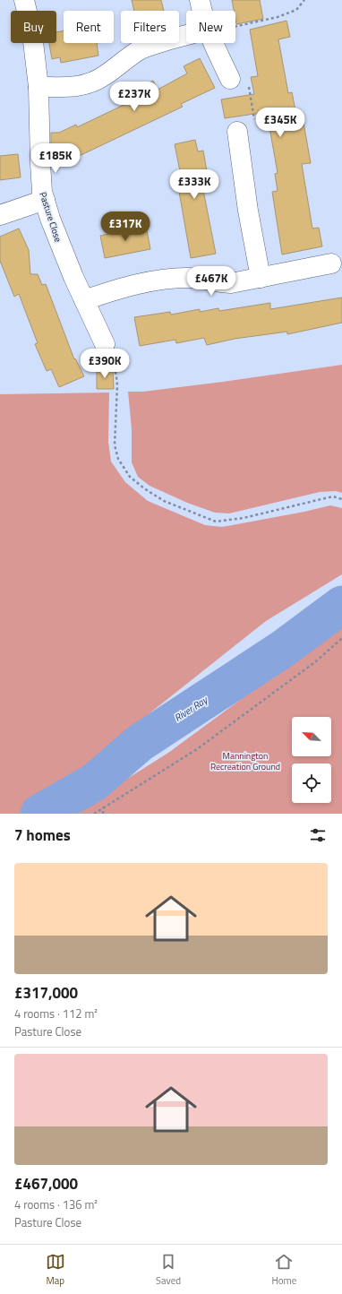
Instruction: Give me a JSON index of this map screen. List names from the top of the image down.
{
  "streets": {
    "street": ["Pasture Close"]
  },
  "water": ["River Ray"],
  "parks": ["Mannington Recreation Ground"],
  "north": "top left",
  "page": {
    "chip": [
      "Buy",
      "Rent",
      "Filters",
      "New"
    ],
    "price": [
      "£237K",
      "£345K",
      "£185K",
      "£333K",
      "£317K",
      "£467K",
      "£390K"
    ],
    "heading": "7 homes",
    "list": [
      {
        "name": "£317,000",
        "note": "4 rooms · 112 m² · Pasture Close"
      },
      {
        "name": "£467,000",
        "note": "4 rooms · 136 m² · Pasture Close"
      }
    ],
    "tabs": ["Map", "Saved", "Home"]
  }
}
